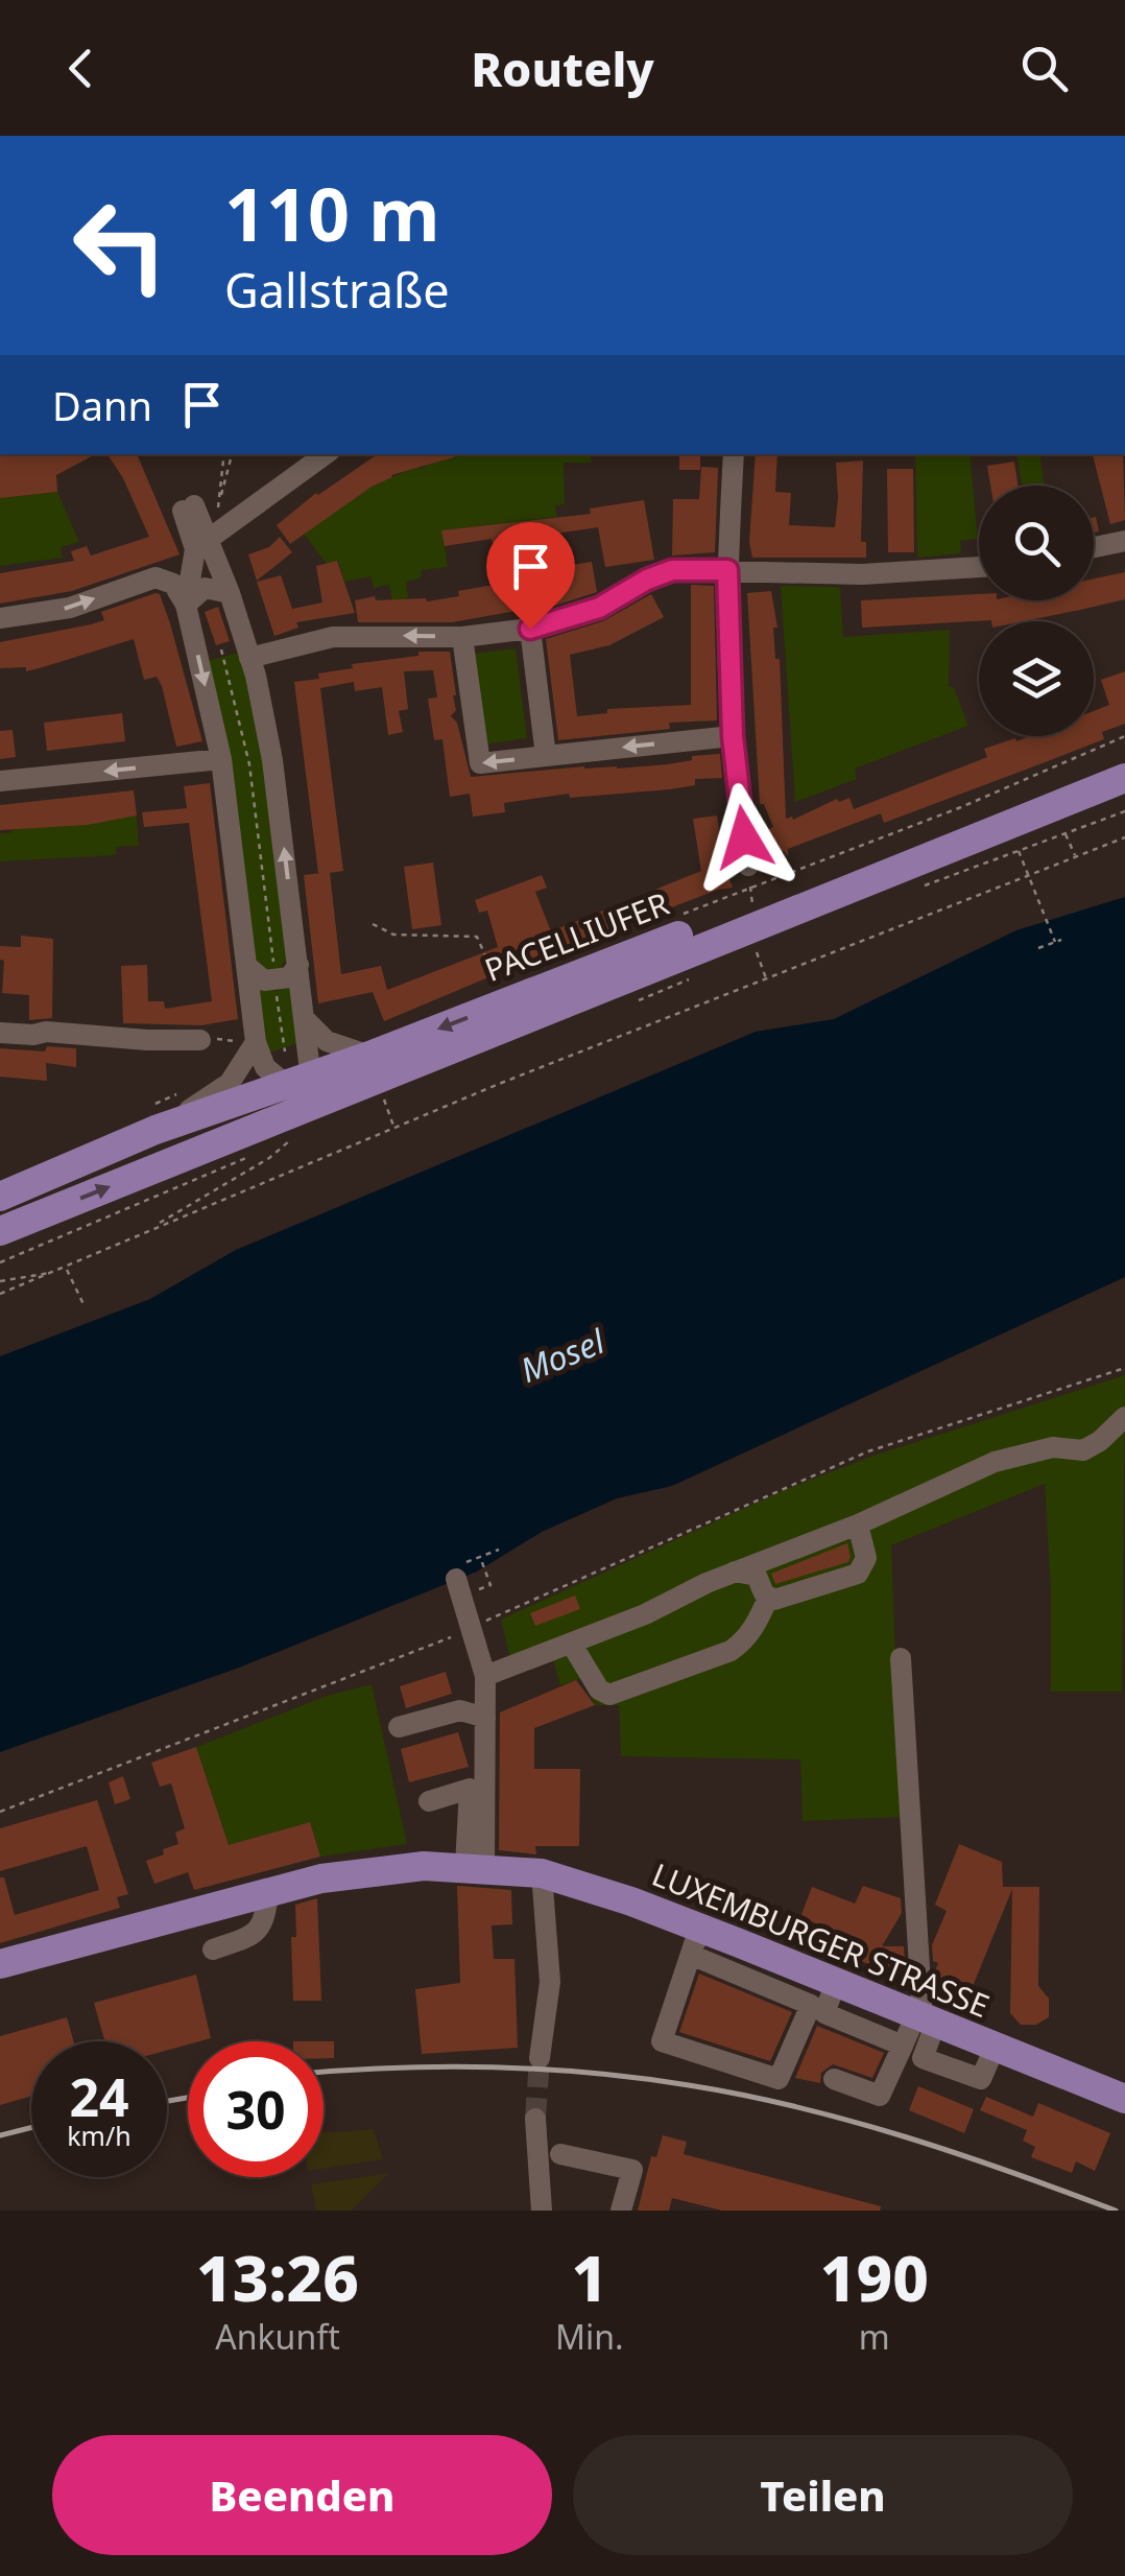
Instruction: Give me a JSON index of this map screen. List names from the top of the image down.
{
  "streets": {
    "main road": ["PACELLIUFER", "LUXEMBURGER STRASSE"]
  },
  "water": ["Mosel"],
  "page": {
    "header": "Routely",
    "turn": ["110 m", "Gallstraße"],
    "then": "Dann",
    "speed": "24 km/h",
    "limit": "30",
    "eta": [
      "13:26",
      "Ankunft",
      "1",
      "Min.",
      "190",
      "m"
    ],
    "buttons": ["Beenden", "Teilen"]
  }
}
